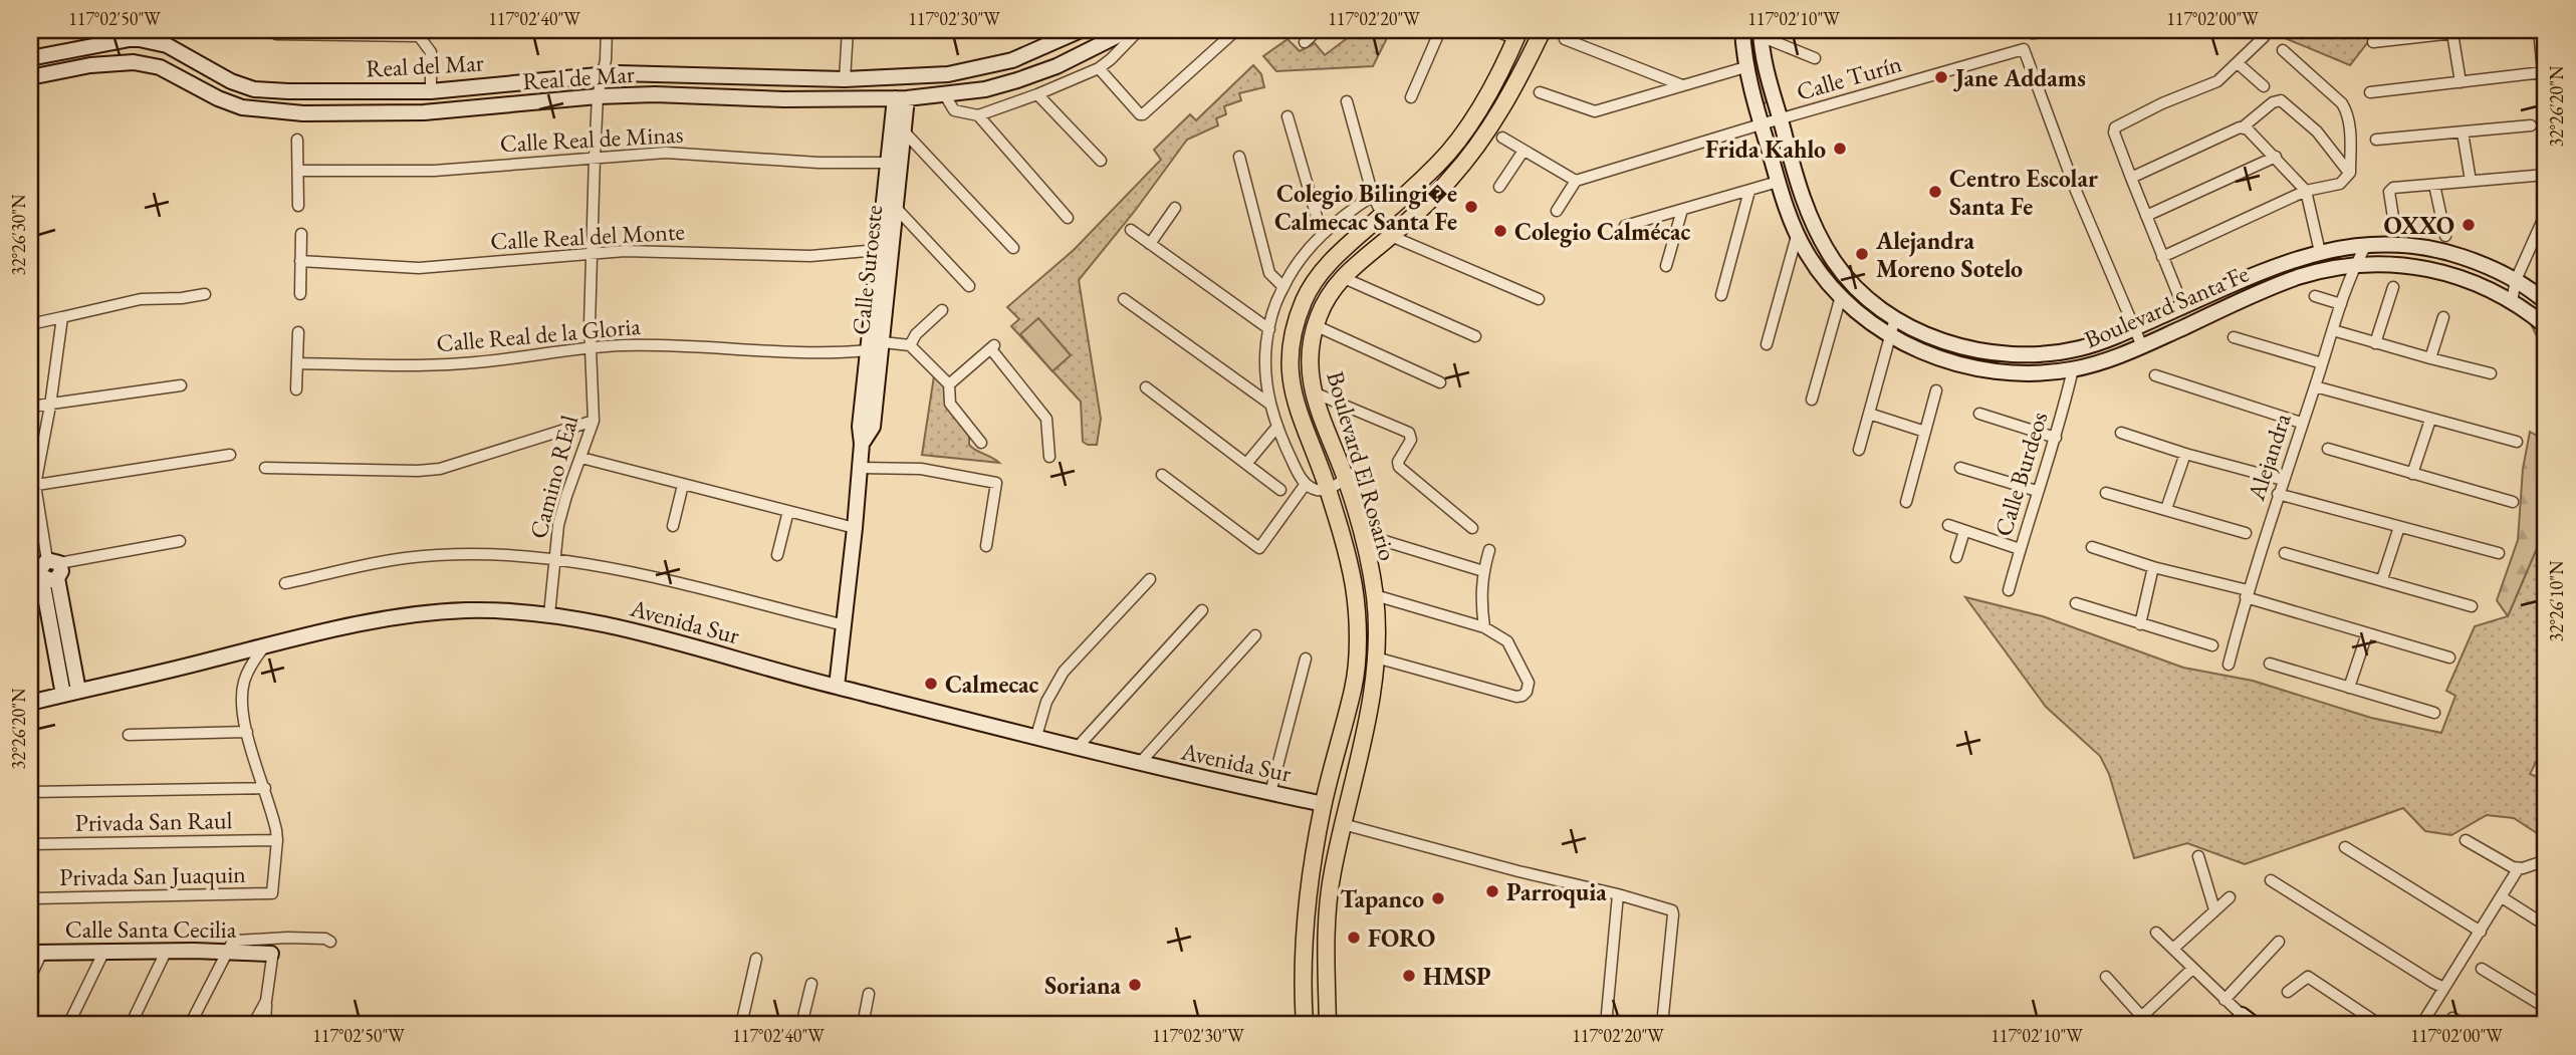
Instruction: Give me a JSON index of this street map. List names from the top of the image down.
{
  "streets": {
    "main road": ["Boulevard El Rosario"],
    "street": [
      "Real del Mar",
      "Real de Mar",
      "Calle Turín",
      "Calle Real de Minas",
      "Calle Real del Monte",
      "Calle Suroeste",
      "Boulevard Santa Fe",
      "Calle Real de la Gloria",
      "Alejandra",
      "Calle Burdeos",
      "Camino REal",
      "Avenida Sur",
      "Privada San Raul",
      "Privada San Juaquin",
      "Calle Santa Cecilia"
    ]
  },
  "crossings": [
    ["Real del Mar", "Camino REal"],
    ["Real de Mar", "Calle Suroeste"],
    ["Real de Mar", "Camino REal"],
    ["Calle Turín", "Boulevard Santa Fe"],
    ["Calle Real de Minas", "Calle Suroeste"],
    ["Calle Real de Minas", "Camino REal"],
    ["Calle Real del Monte", "Calle Suroeste"],
    ["Calle Real del Monte", "Camino REal"],
    ["Calle Suroeste", "Calle Real de la Gloria"],
    ["Calle Suroeste", "Avenida Sur"],
    ["Boulevard Santa Fe", "Alejandra"],
    ["Boulevard Santa Fe", "Calle Burdeos"],
    ["Calle Real de la Gloria", "Camino REal"],
    ["Boulevard El Rosario", "Avenida Sur"],
    ["Camino REal", "Avenida Sur"],
    ["Privada San Raul", "Privada San Juaquin"]
  ],
  "places": [
    "Jane Addams",
    "Frida Kahlo",
    "Centro Escolar Santa Fe",
    "Colegio Bilingi�e Calmecac Santa Fe",
    "OXXO",
    "Colegio Calmécac",
    "Alejandra Moreno Sotelo",
    "Calmecac",
    "Parroquia",
    "Tapanco",
    "FORO",
    "HMSP",
    "Soriana"
  ],
  "coordinates": [
    "117°02'50\"W",
    "117°02'40\"W",
    "117°02'30\"W",
    "117°02'20\"W",
    "117°02'10\"W",
    "117°02'00\"W",
    "32°26'20\"N",
    "32°26'30\"N",
    "32°26'10\"N"
  ]
}
